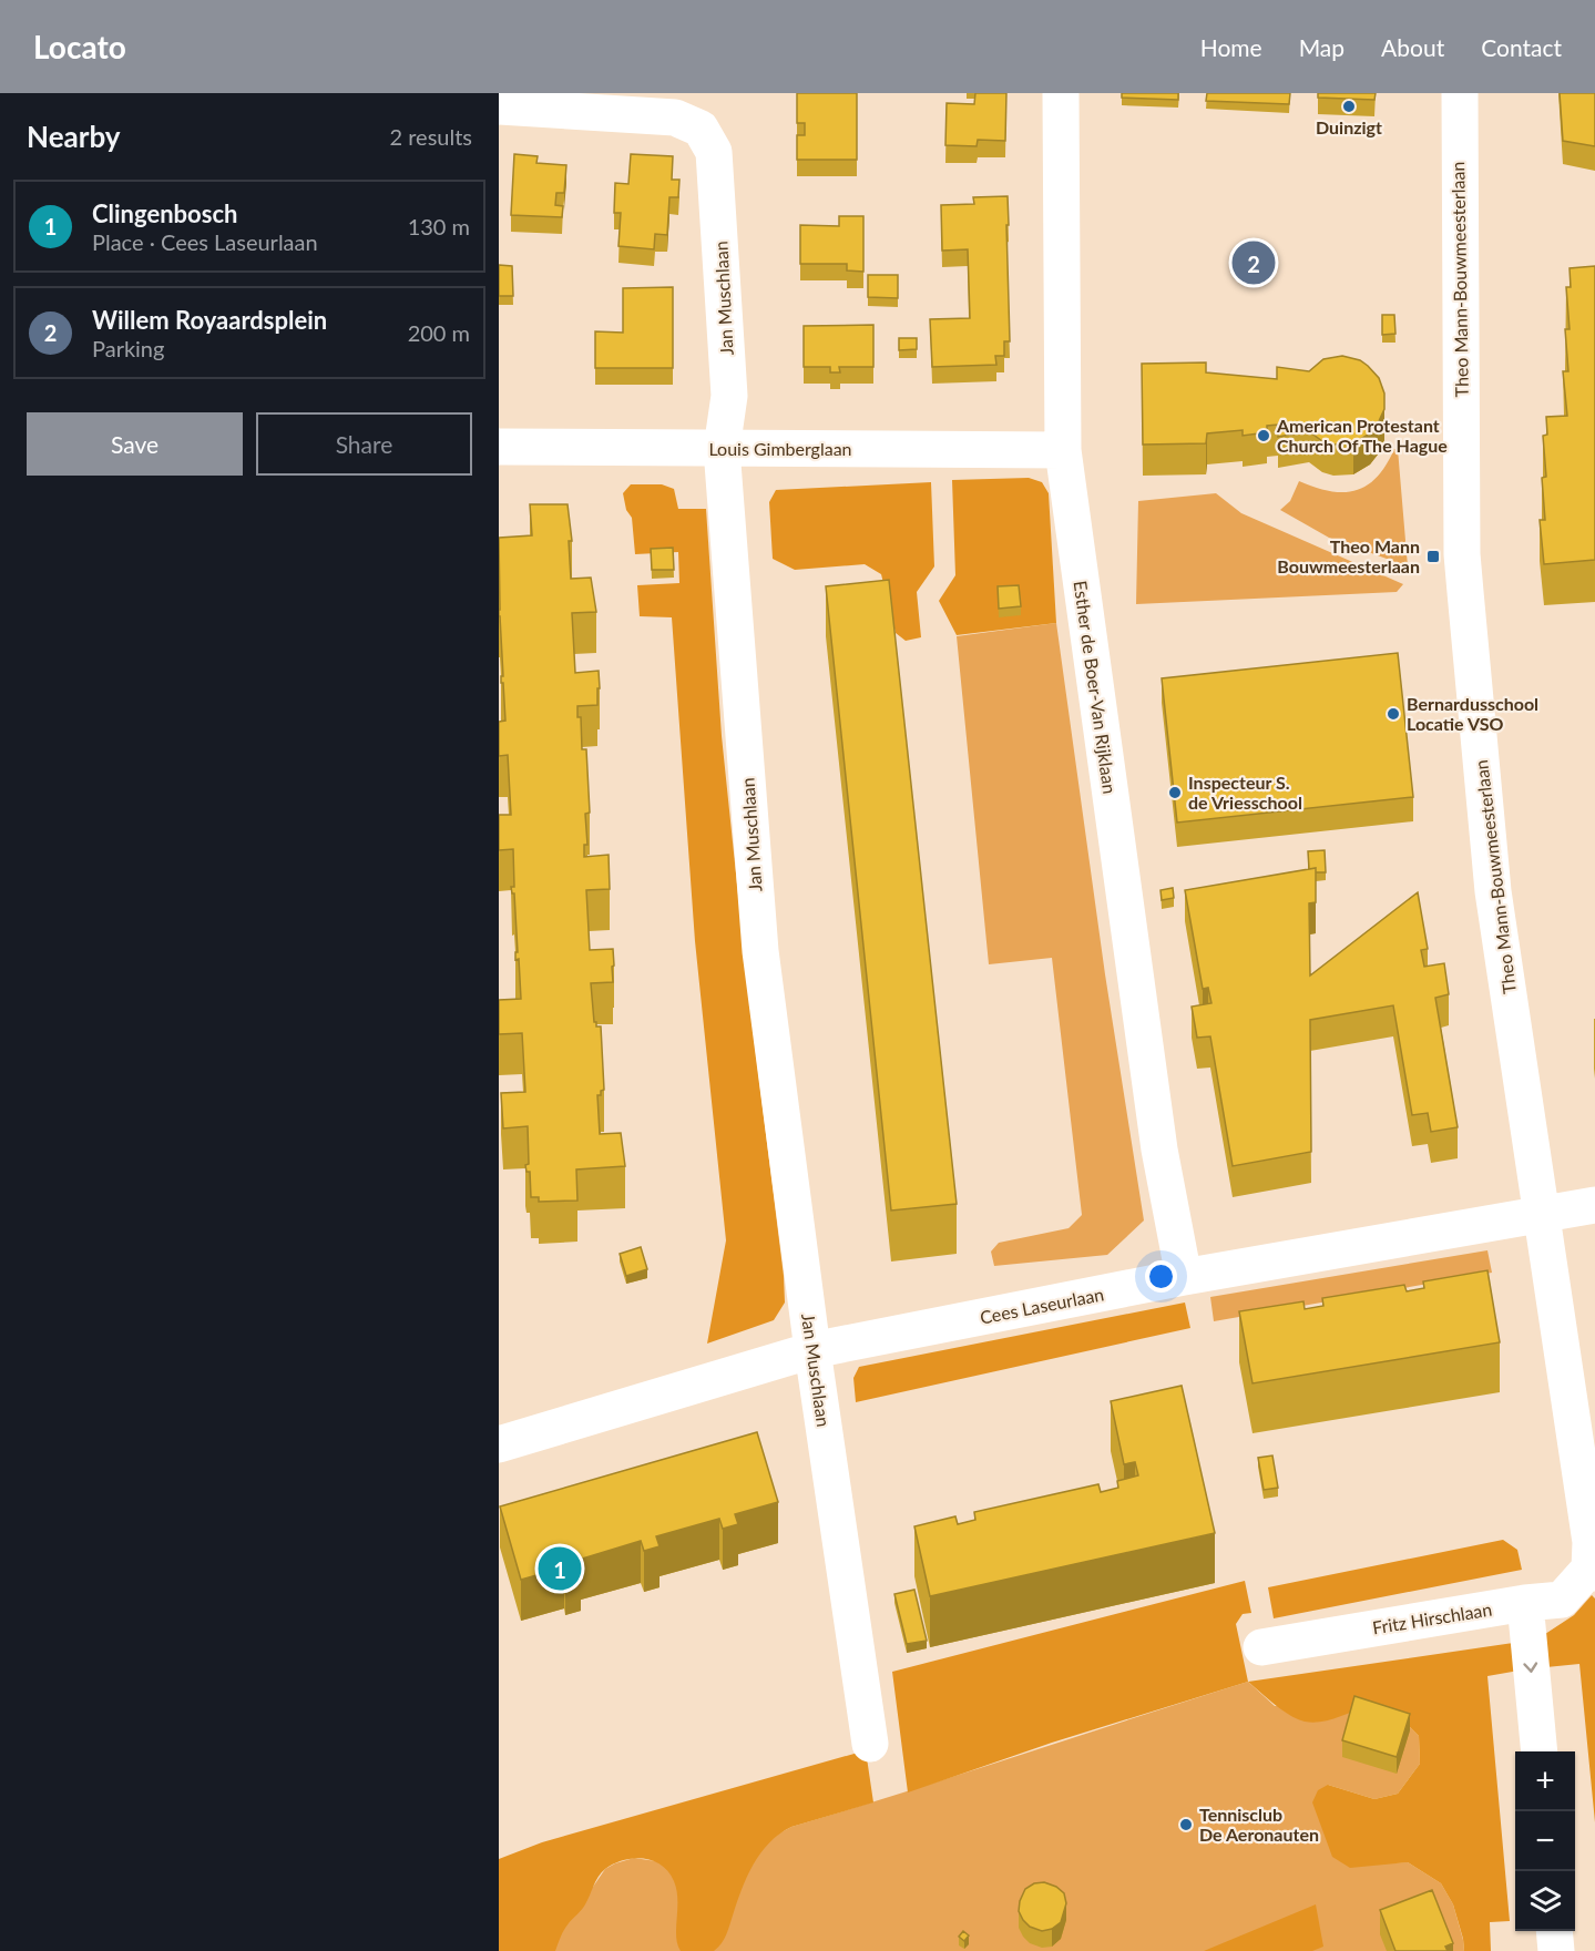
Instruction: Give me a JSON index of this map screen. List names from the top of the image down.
{
  "streets": {
    "street": [
      "Theo Mann-Bouwmeesterlaan",
      "Jan Muschlaan",
      "Louis Gimberglaan",
      "Esther de Boer-Van Rijklaan",
      "Cees Laseurlaan",
      "Fritz Hirschlaan"
    ]
  },
  "crossings": [
    ["Theo Mann-Bouwmeesterlaan", "Cees Laseurlaan"],
    ["Theo Mann-Bouwmeesterlaan", "Fritz Hirschlaan"],
    ["Jan Muschlaan", "Louis Gimberglaan"],
    ["Jan Muschlaan", "Cees Laseurlaan"],
    ["Louis Gimberglaan", "Esther de Boer-Van Rijklaan"],
    ["Esther de Boer-Van Rijklaan", "Cees Laseurlaan"]
  ],
  "places": {
    "other": [
      "Duinzigt",
      "American Protestant Church Of The Hague",
      "Bernardusschool Locatie VSO",
      "Inspecteur S. de Vriesschool",
      "Tennisclub De Aeronauten"
    ],
    "transit": ["Theo Mann Bouwmeesterlaan"]
  },
  "page": {
    "header": "Locato",
    "nav": [
      "Home",
      "Map",
      "About",
      "Contact"
    ],
    "heading": ["Nearby", "2 results"],
    "list": [
      {
        "mark": "1",
        "name": "Clingenbosch",
        "note": "Place · Cees Laseurlaan",
        "value": "130 m"
      },
      {
        "mark": "2",
        "name": "Willem Royaardsplein",
        "note": "Parking",
        "value": "200 m"
      }
    ],
    "pins": ["2", "1"],
    "buttons": ["Save", "Share"],
    "map_buttons": ["+", "−"]
  }
}
